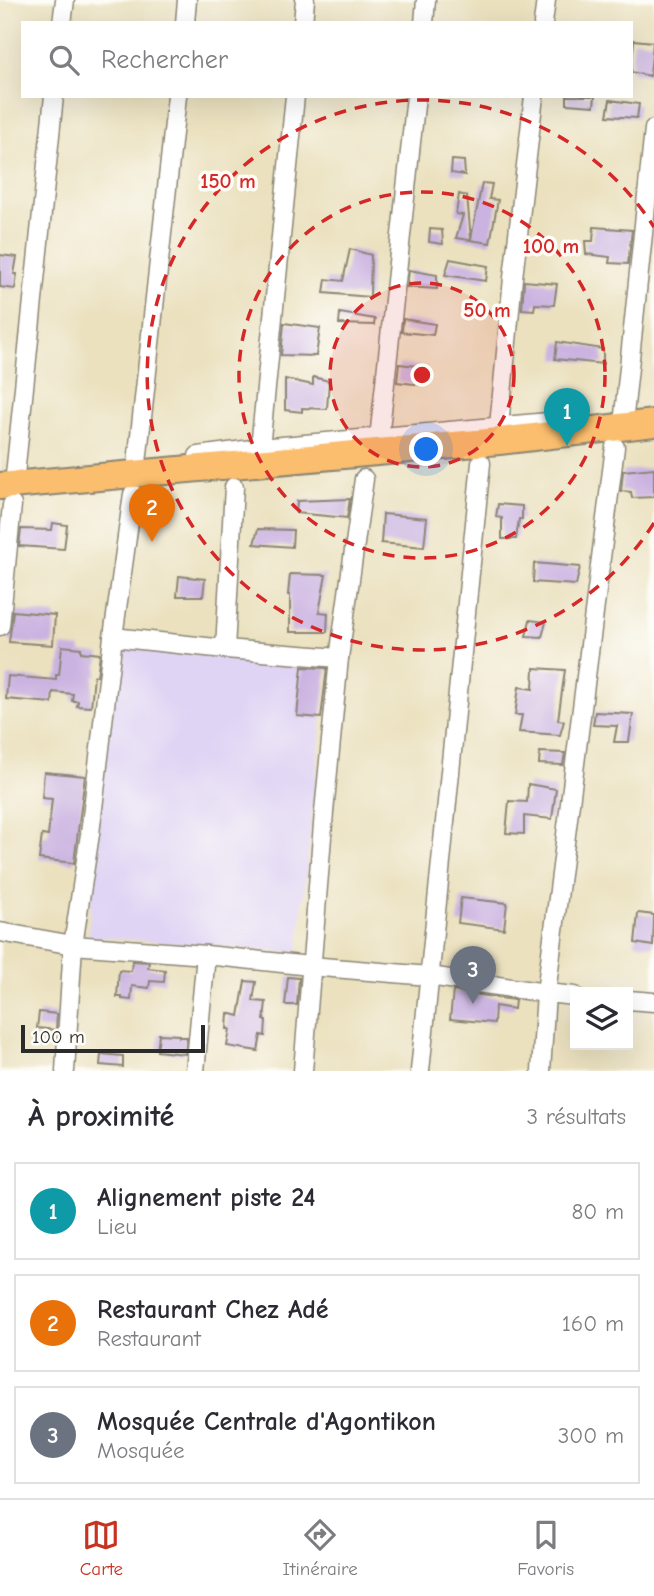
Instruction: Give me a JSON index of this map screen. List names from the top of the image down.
{
  "scale_bar": "100 m",
  "page": {
    "search": "Rechercher",
    "pins": ["1", "2", "3"],
    "scale": "100 m",
    "heading": ["À proximité", "3 résultats"],
    "list": [
      {
        "mark": "1",
        "name": "Alignement piste 24",
        "note": "Lieu",
        "value": "80 m"
      },
      {
        "mark": "2",
        "name": "Restaurant Chez Adé",
        "note": "Restaurant",
        "value": "160 m"
      },
      {
        "mark": "3",
        "name": "Mosquée Centrale d'Agontikon",
        "note": "Mosquée",
        "value": "300 m"
      }
    ],
    "nav": ["Carte", "Itinéraire", "Favoris"]
  },
  "rings": ["150 m", "100 m", "50 m"]
}
